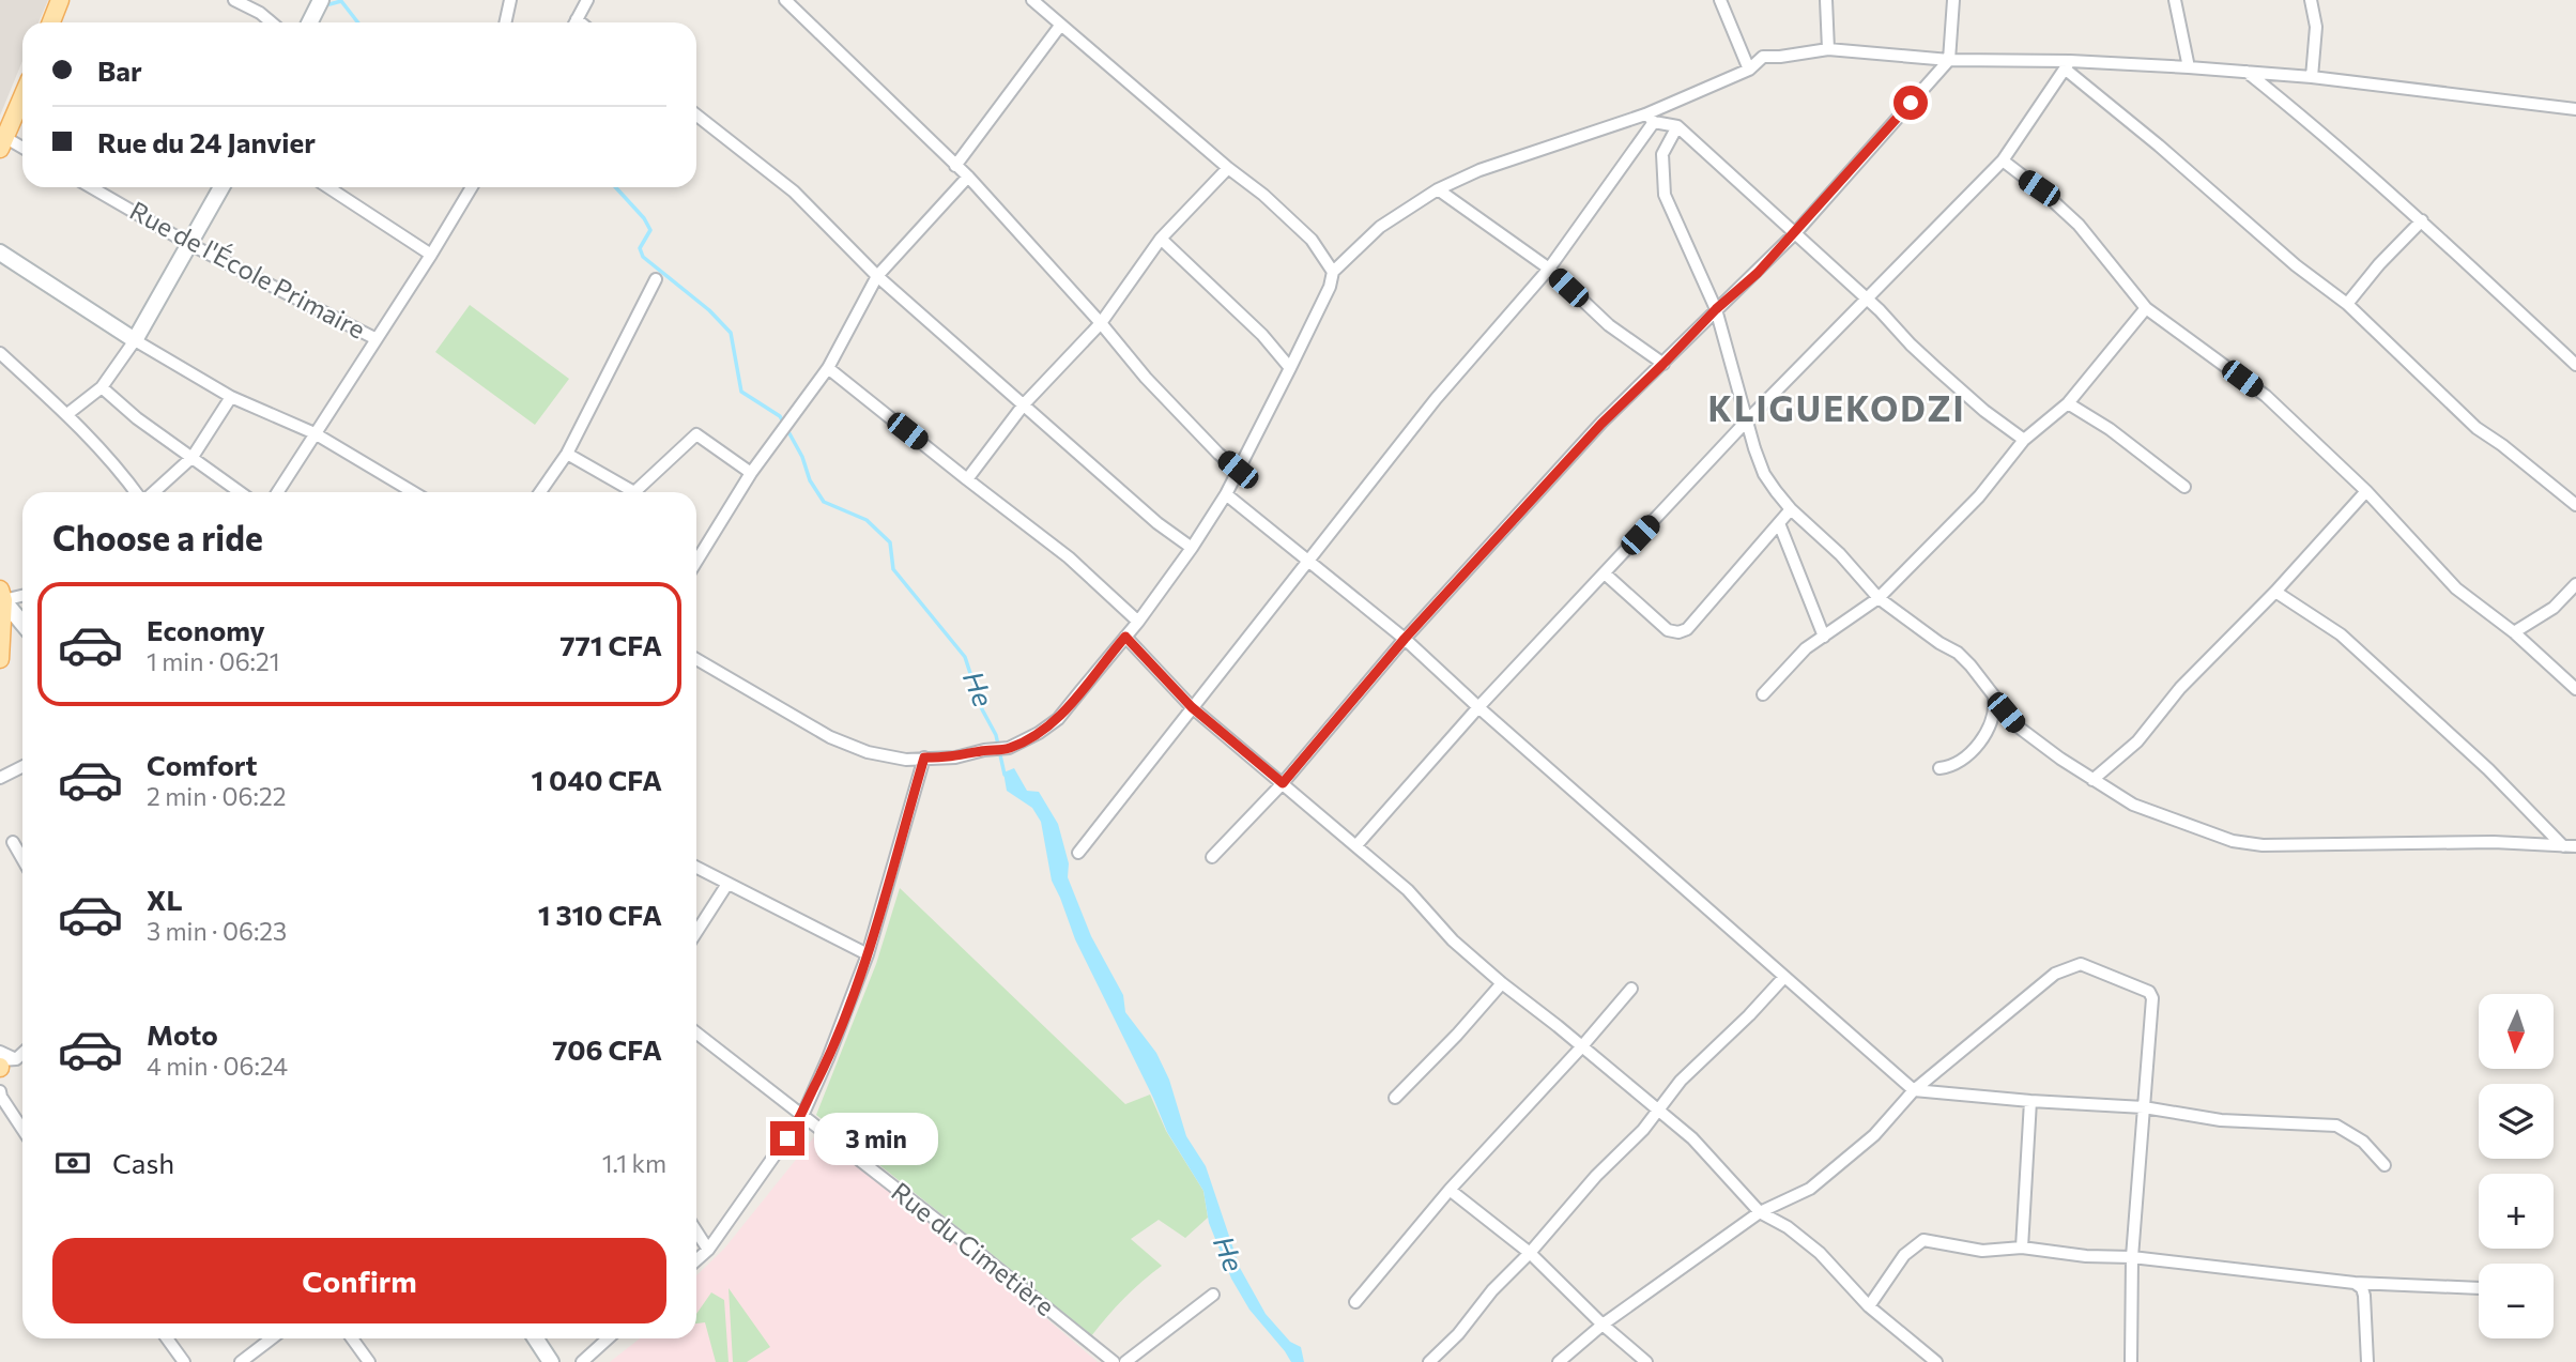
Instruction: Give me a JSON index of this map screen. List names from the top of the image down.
{
  "streets": {
    "street": ["Rue de l'École Primaire", "Rue du Cimetière"]
  },
  "districts": ["KLIGUEKODZI"],
  "water": ["He"],
  "north": "bottom",
  "page": {
    "banner": ["Bar", "Rue du 24 Janvier"],
    "heading": "Choose a ride",
    "list": [
      {
        "name": "Economy",
        "note": "1 min · 06:21",
        "value": "771 CFA"
      },
      {
        "name": "Comfort",
        "note": "2 min · 06:22",
        "value": "1 040 CFA"
      },
      {
        "name": "XL",
        "note": "3 min · 06:23",
        "value": "1 310 CFA"
      },
      {
        "name": "Moto",
        "note": "4 min · 06:24",
        "value": "706 CFA"
      }
    ],
    "map_buttons": ["+", "−"],
    "bubble": "3 min",
    "pay": ["Cash", "1.1 km"],
    "buttons": "Confirm"
  }
}
